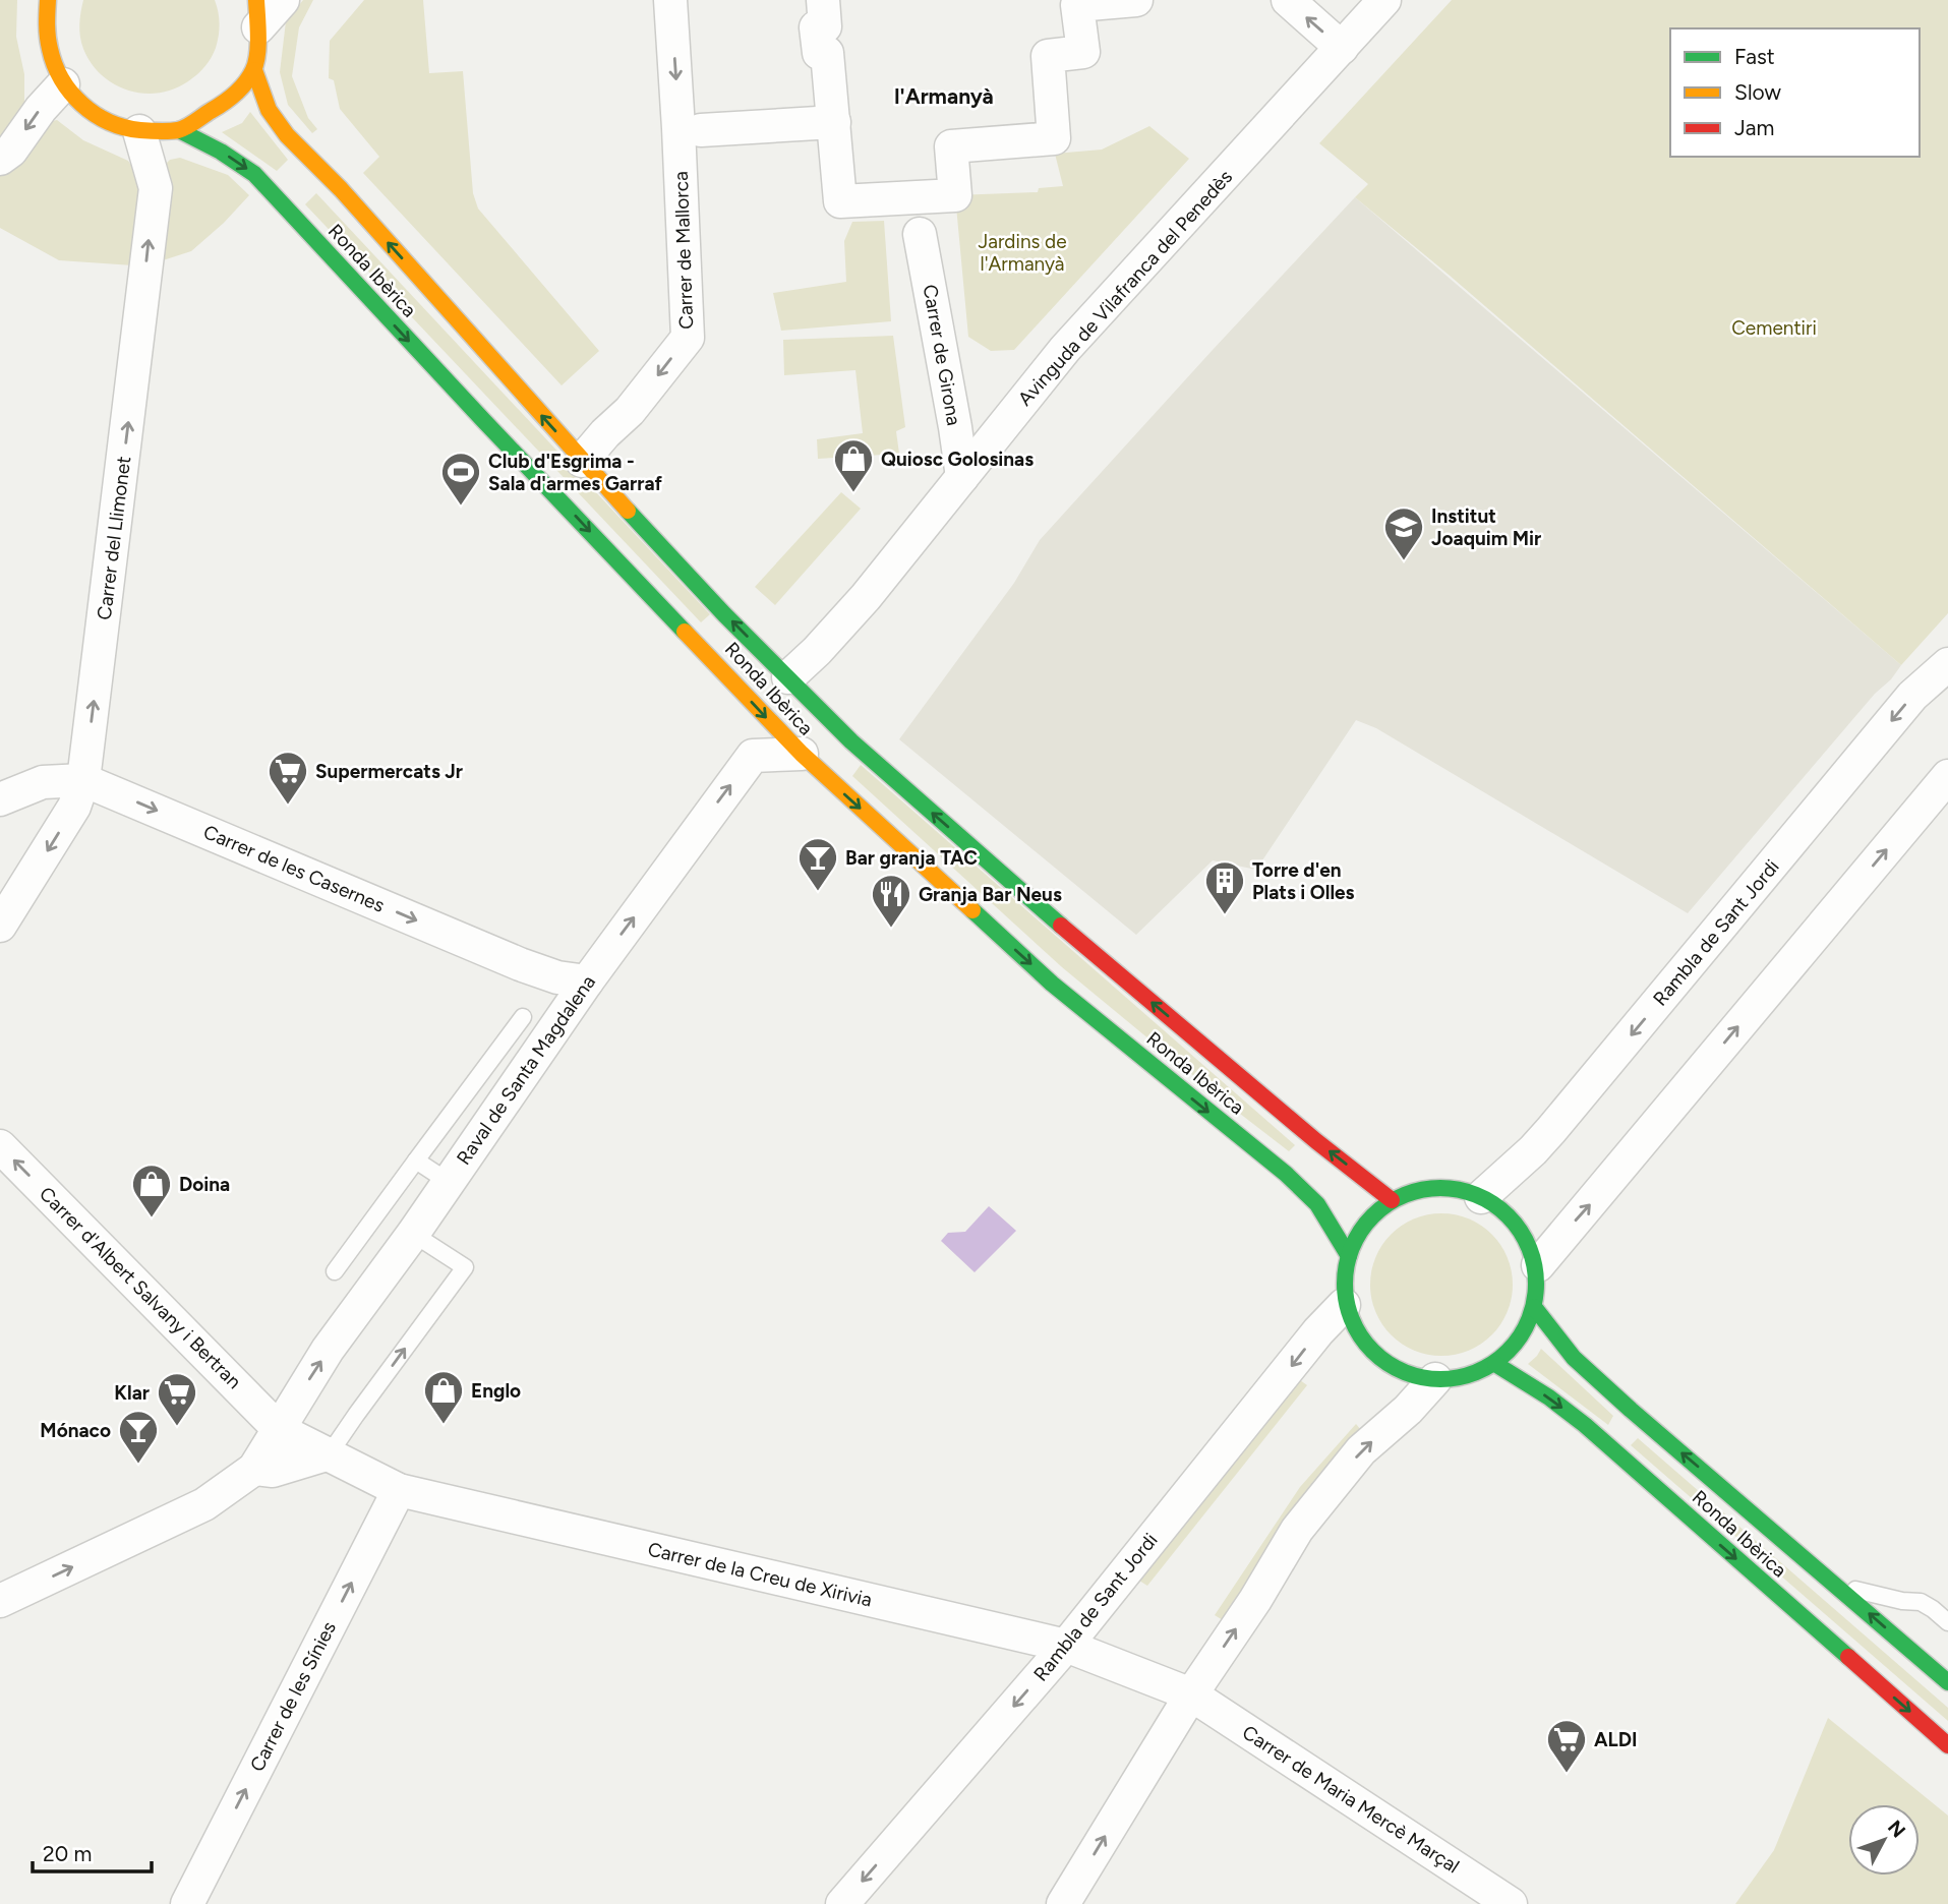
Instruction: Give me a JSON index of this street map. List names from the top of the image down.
{
  "streets": {
    "street": [
      "Carrer de Mallorca",
      "Ronda Ibèrica",
      "Avinguda de Vilafranca del Penedès",
      "Carrer de Girona",
      "Carrer del Llimonet",
      "Carrer de les Casernes",
      "Rambla de Sant Jordi",
      "Raval de Santa Magdalena",
      "Carrer d'Albert Salvany i Bertran",
      "Carrer de la Creu de Xirivia",
      "Carrer de les Sínies",
      "Carrer de Maria Mercè Marçal"
    ]
  },
  "crossings": [
    ["Carrer de Mallorca", "Ronda Ibèrica"],
    ["Ronda Ibèrica", "Avinguda de Vilafranca del Penedès"],
    ["Ronda Ibèrica", "Rambla de Sant Jordi"],
    ["Ronda Ibèrica", "Raval de Santa Magdalena"],
    ["Avinguda de Vilafranca del Penedès", "Carrer de Girona"],
    ["Carrer del Llimonet", "Carrer de les Casernes"],
    ["Carrer de les Casernes", "Raval de Santa Magdalena"],
    ["Rambla de Sant Jordi", "Carrer de la Creu de Xirivia"],
    ["Raval de Santa Magdalena", "Carrer d'Albert Salvany i Bertran"],
    ["Raval de Santa Magdalena", "Carrer de la Creu de Xirivia"],
    ["Carrer d'Albert Salvany i Bertran", "Carrer de la Creu de Xirivia"],
    ["Carrer de la Creu de Xirivia", "Carrer de les Sínies"],
    ["Carrer de la Creu de Xirivia", "Carrer de Maria Mercè Marçal"]
  ],
  "one_way": [
    "Carrer de Mallorca",
    "Carrer de les Casernes",
    "Raval de Santa Magdalena",
    "Carrer d'Albert Salvany i Bertran",
    "Carrer de les Sínies"
  ],
  "districts": ["l'Armanyà"],
  "parks": ["Jardins de l'Armanyà", "Cementiri"],
  "places": {
    "shop": ["Quiosc Golosinas", "Doina", "Englo"],
    "sports": ["Club d'Esgrima - Sala d'armes Garraf"],
    "school or university": ["Institut Joaquim Mir"],
    "supermarket": ["Supermercats Jr", "Klar", "ALDI"],
    "bar": ["Bar granja TAC", "Mónaco"],
    "building": ["Torre d'en Plats i Olles"],
    "restaurant": ["Granja Bar Neus"]
  },
  "legend": ["Fast", "Slow", "Jam"],
  "scale_bar": "20 m",
  "north": "top right"
}
